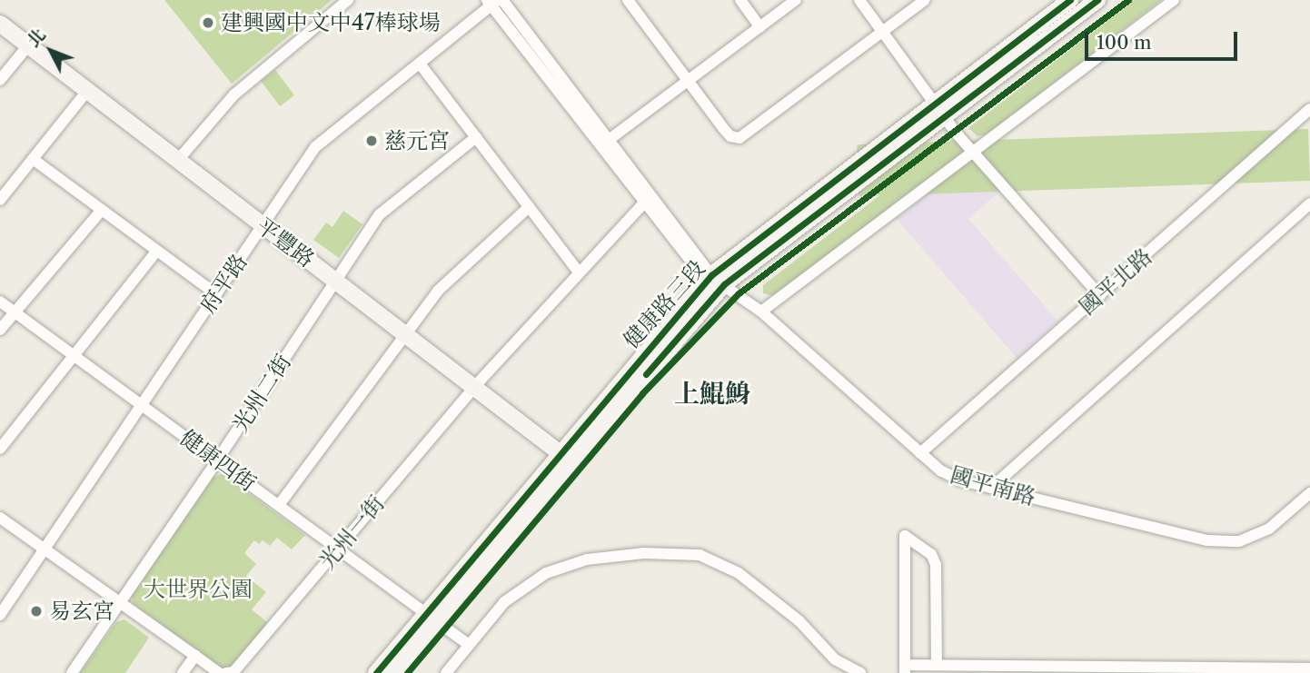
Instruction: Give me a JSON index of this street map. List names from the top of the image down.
{
  "streets": {
    "street": [
      "平豐路",
      "國平北路",
      "府平路",
      "健康路三段",
      "光州二街",
      "健康四街",
      "國平南路",
      "光州一街"
    ]
  },
  "crossings": [
    ["平豐路", "府平路"],
    ["平豐路", "健康路三段"],
    ["平豐路", "光州二街"],
    ["平豐路", "光州一街"],
    ["國平北路", "國平南路"],
    ["府平路", "健康四街"],
    ["健康路三段", "健康四街"],
    ["健康路三段", "國平南路"],
    ["光州二街", "健康四街"],
    ["健康四街", "光州一街"],
    ["國平南路", "光州一街"]
  ],
  "districts": ["上鯤鯓"],
  "parks": ["大世界公園"],
  "places": ["建興國中文中47棒球場", "慈元宮", "易玄宮"],
  "scale_bar": "100 m",
  "north": "top left"
}
